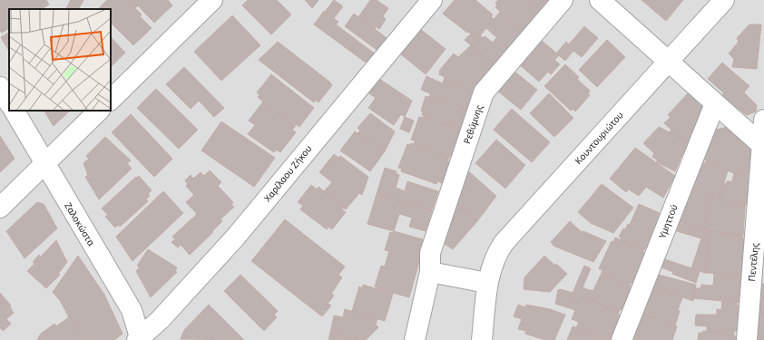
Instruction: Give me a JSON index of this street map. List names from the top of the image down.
{
  "streets": {
    "street": [
      "Ρεθύμνης",
      "Κουντουριώτου",
      "Χαρίλαου Ζήκου",
      "Υμηττού",
      "Ζαλοκώστα",
      "Πεντέλης"
    ]
  },
  "crossings": [
    ["Χαρίλαου Ζήκου", "Ζαλοκώστα"]
  ]
}
